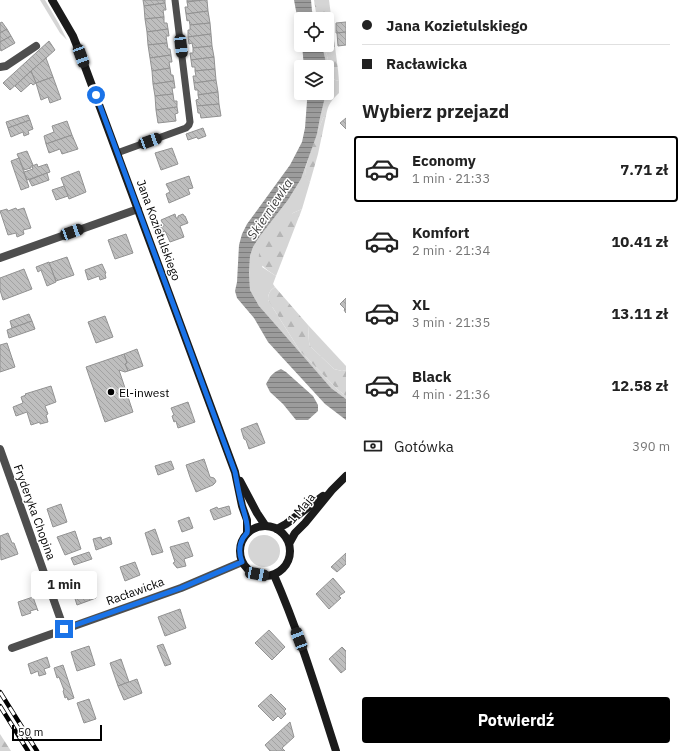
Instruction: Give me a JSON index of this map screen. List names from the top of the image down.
{
  "streets": {
    "street": [
      "Jana Kozietulskiego",
      "1 Maja",
      "Fryderyka Chopina",
      "Racławicka"
    ]
  },
  "crossings": [
    ["Jana Kozietulskiego", "1 Maja"],
    ["Jana Kozietulskiego", "Racławicka"],
    ["1 Maja", "Racławicka"],
    ["Fryderyka Chopina", "Racławicka"]
  ],
  "water": ["Skierniewka"],
  "places": ["El-inwest"],
  "scale_bar": "50 m",
  "page": {
    "banner": ["Jana Kozietulskiego", "Racławicka"],
    "heading": "Wybierz przejazd",
    "list": [
      {
        "name": "Economy",
        "note": "1 min · 21:33",
        "value": "7.71 zł"
      },
      {
        "name": "Komfort",
        "note": "2 min · 21:34",
        "value": "10.41 zł"
      },
      {
        "name": "XL",
        "note": "3 min · 21:35",
        "value": "13.11 zł"
      },
      {
        "name": "Black",
        "note": "4 min · 21:36",
        "value": "12.58 zł"
      }
    ],
    "pay": ["Gotówka", "390 m"],
    "bubble": "1 min",
    "buttons": "Potwierdź",
    "scale": "50 m"
  }
}
